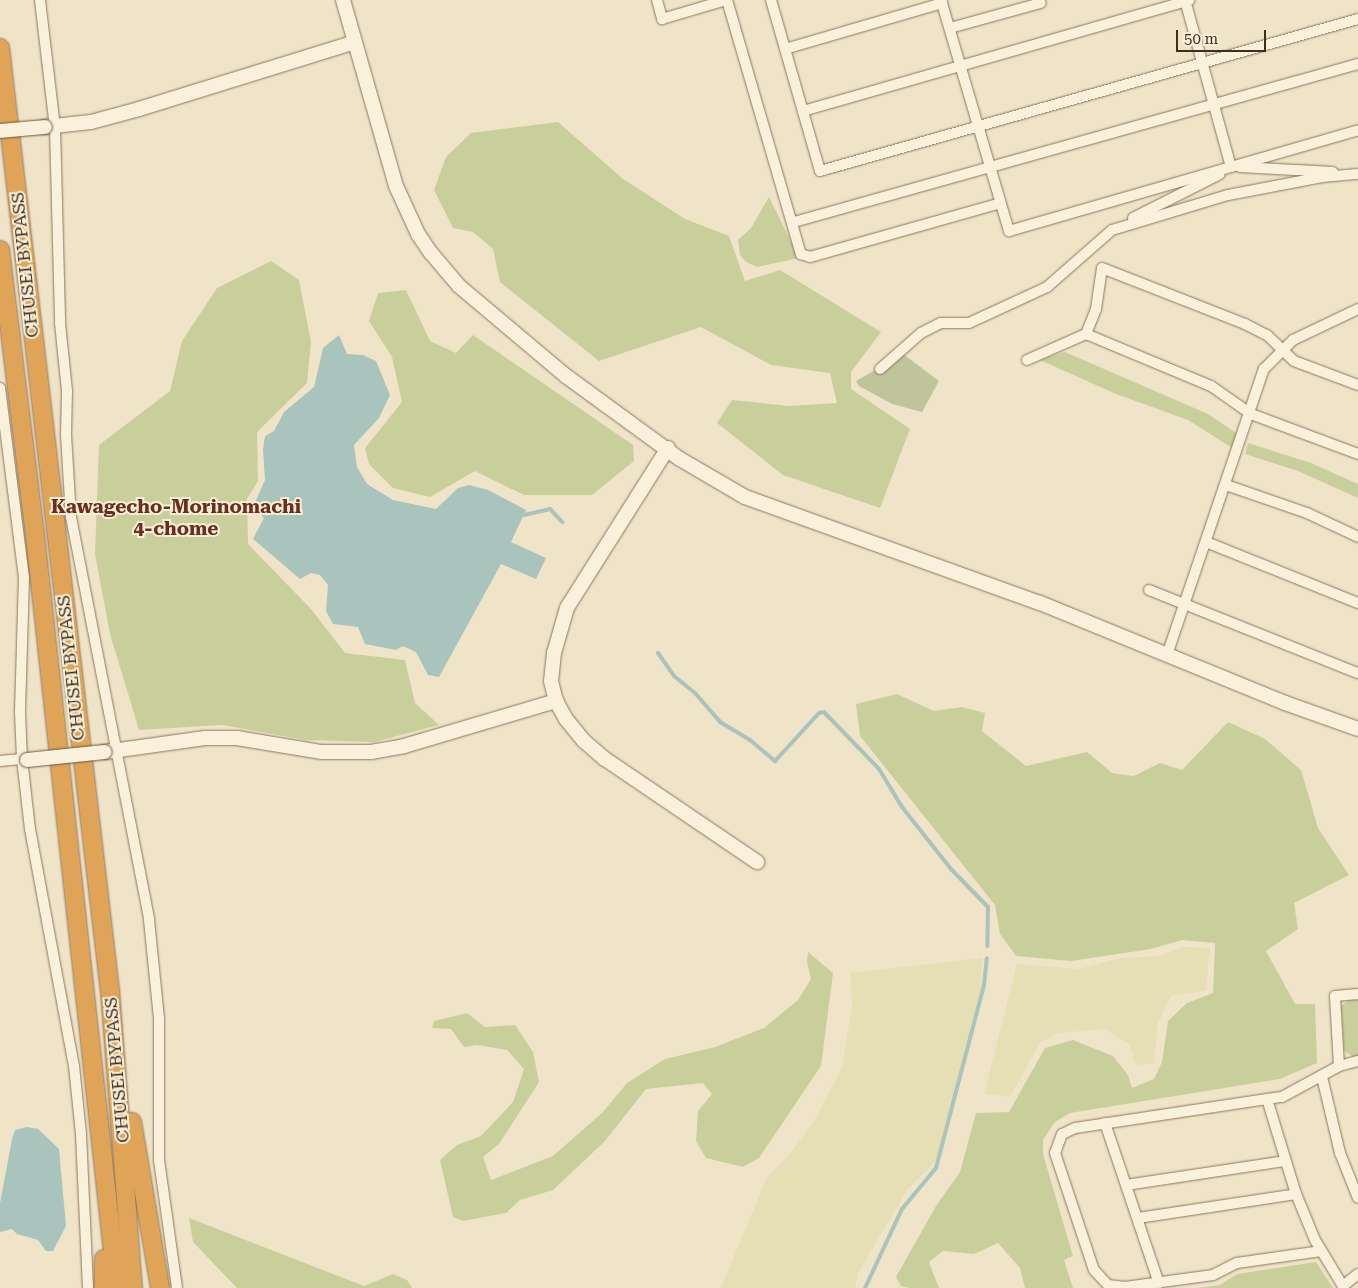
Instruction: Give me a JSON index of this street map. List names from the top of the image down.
{
  "streets": {
    "highway": ["CHUSEI BYPASS"]
  },
  "districts": ["Kawagecho-Morinomachi 4-chome"],
  "scale_bar": "50 m"
}
